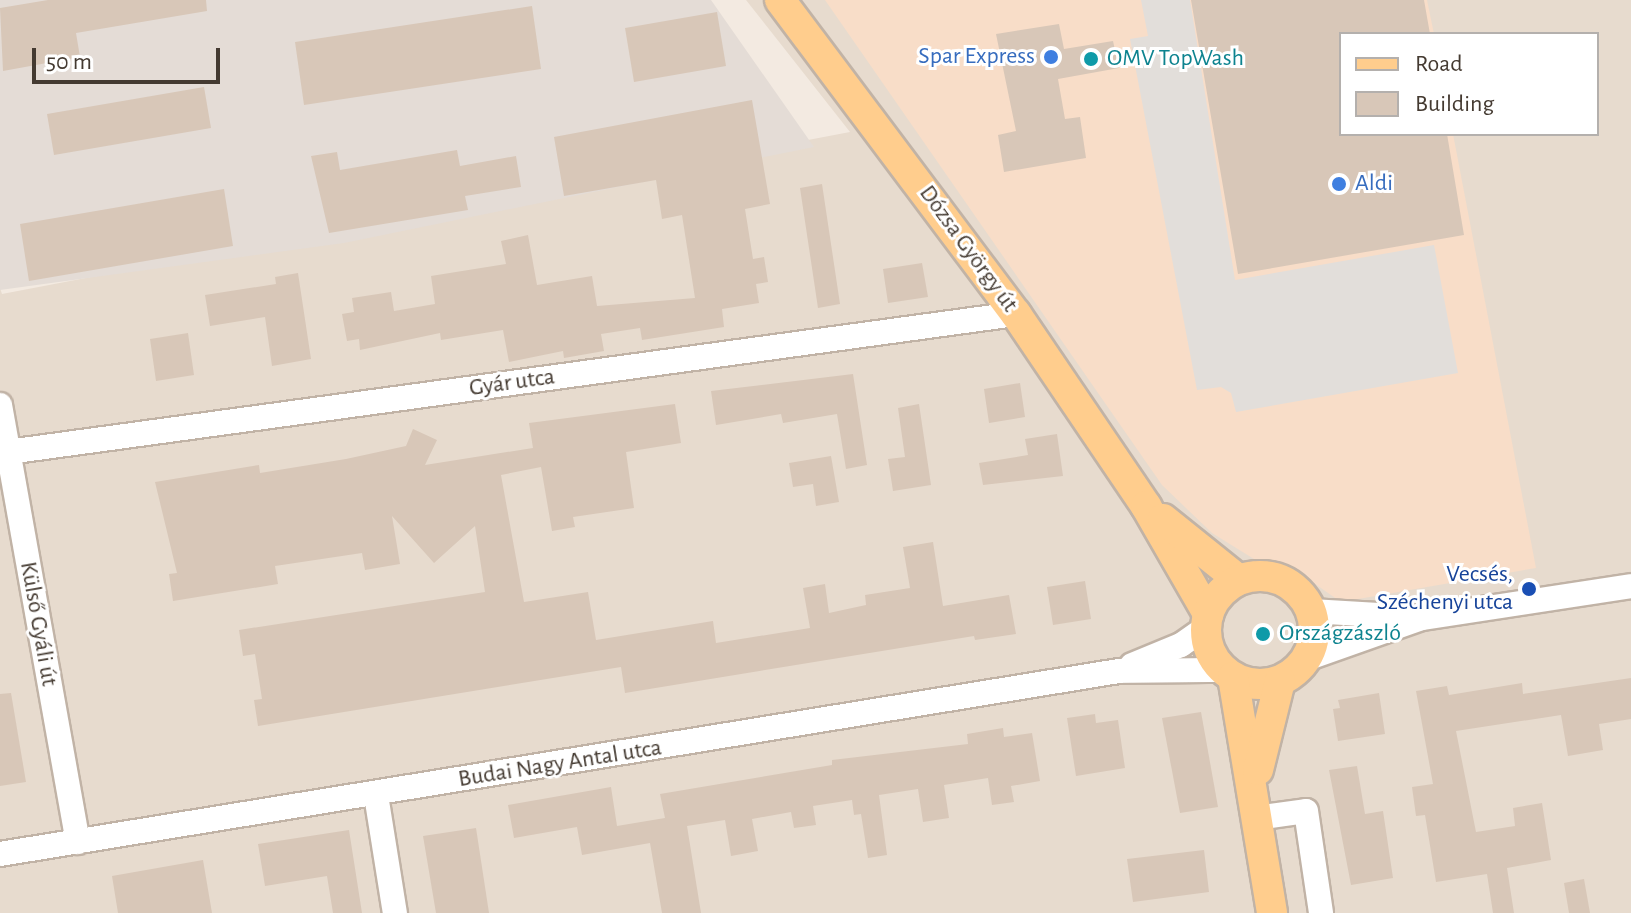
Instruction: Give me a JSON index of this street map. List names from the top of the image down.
{
  "streets": {
    "main road": ["Dózsa György út"],
    "street": ["Gyár utca", "Külső Gyáli út", "Budai Nagy Antal utca"]
  },
  "crossings": [
    ["Dózsa György út", "Gyár utca"],
    ["Dózsa György út", "Budai Nagy Antal utca"],
    ["Gyár utca", "Külső Gyáli út"],
    ["Külső Gyáli út", "Budai Nagy Antal utca"]
  ],
  "places": [
    "Spar Express",
    "OMV TopWash",
    "Aldi",
    "Vecsés, Széchenyi utca",
    "Országzászló"
  ],
  "legend": ["Road", "Building"],
  "scale_bar": "50 m"
}
